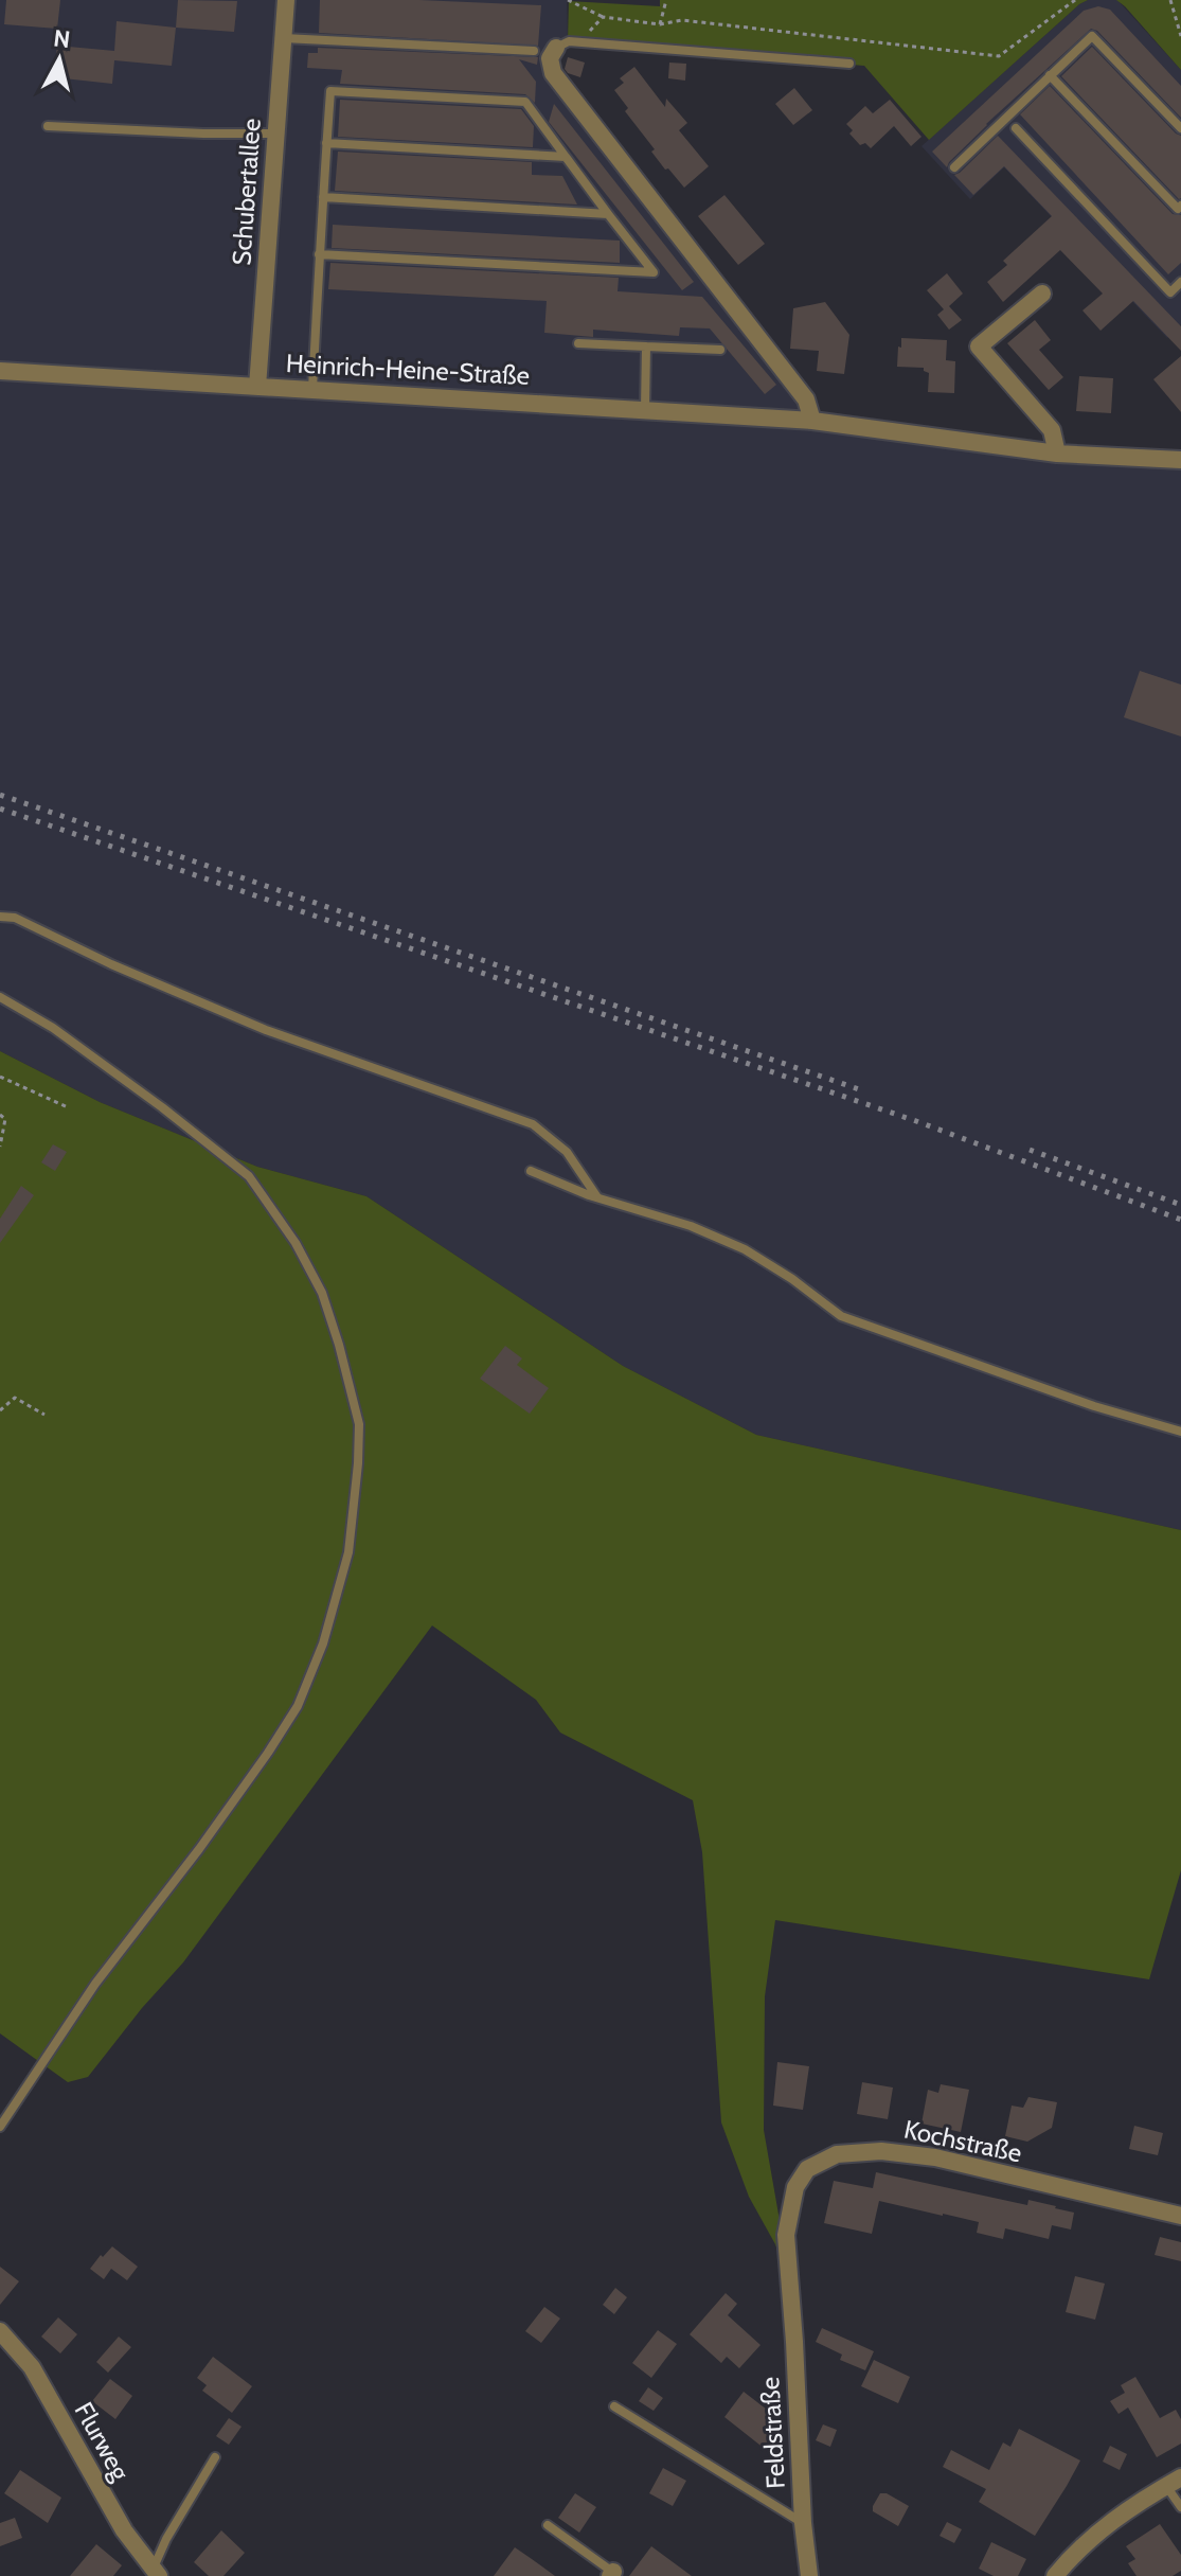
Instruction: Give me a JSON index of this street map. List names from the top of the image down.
{
  "streets": {
    "street": [
      "Schubertallee",
      "Heinrich-Heine-Straße",
      "Kochstraße",
      "Feldstraße",
      "Flurweg"
    ]
  },
  "crossings": [
    ["Schubertallee", "Heinrich-Heine-Straße"],
    ["Kochstraße", "Feldstraße"]
  ],
  "north": "top"
}
